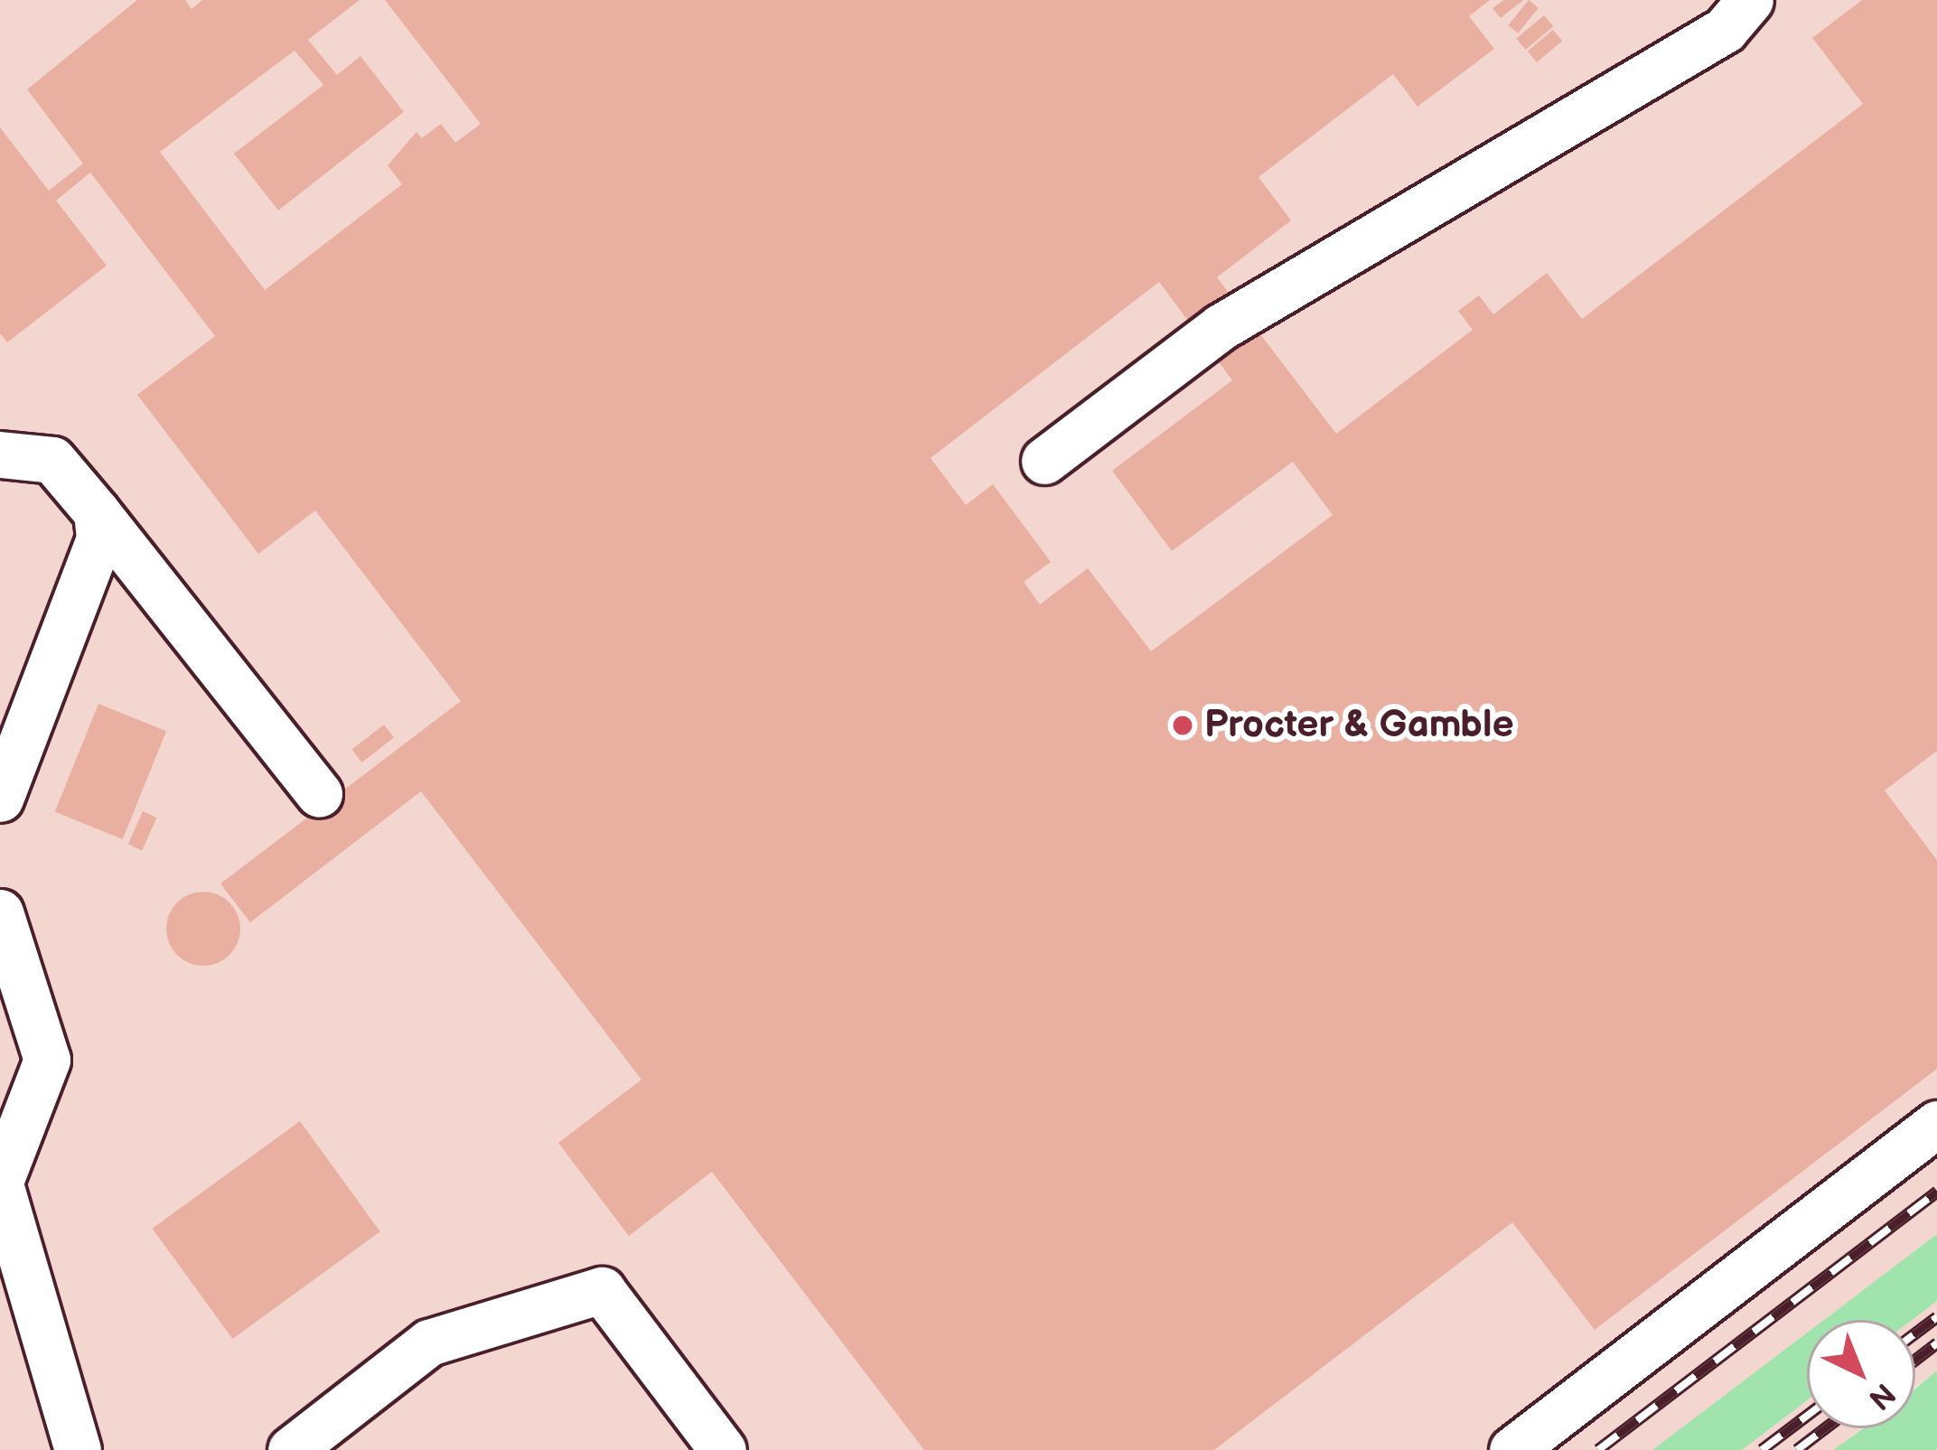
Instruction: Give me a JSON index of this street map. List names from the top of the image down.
{
  "places": ["Procter & Gamble"],
  "north": "bottom right"
}
